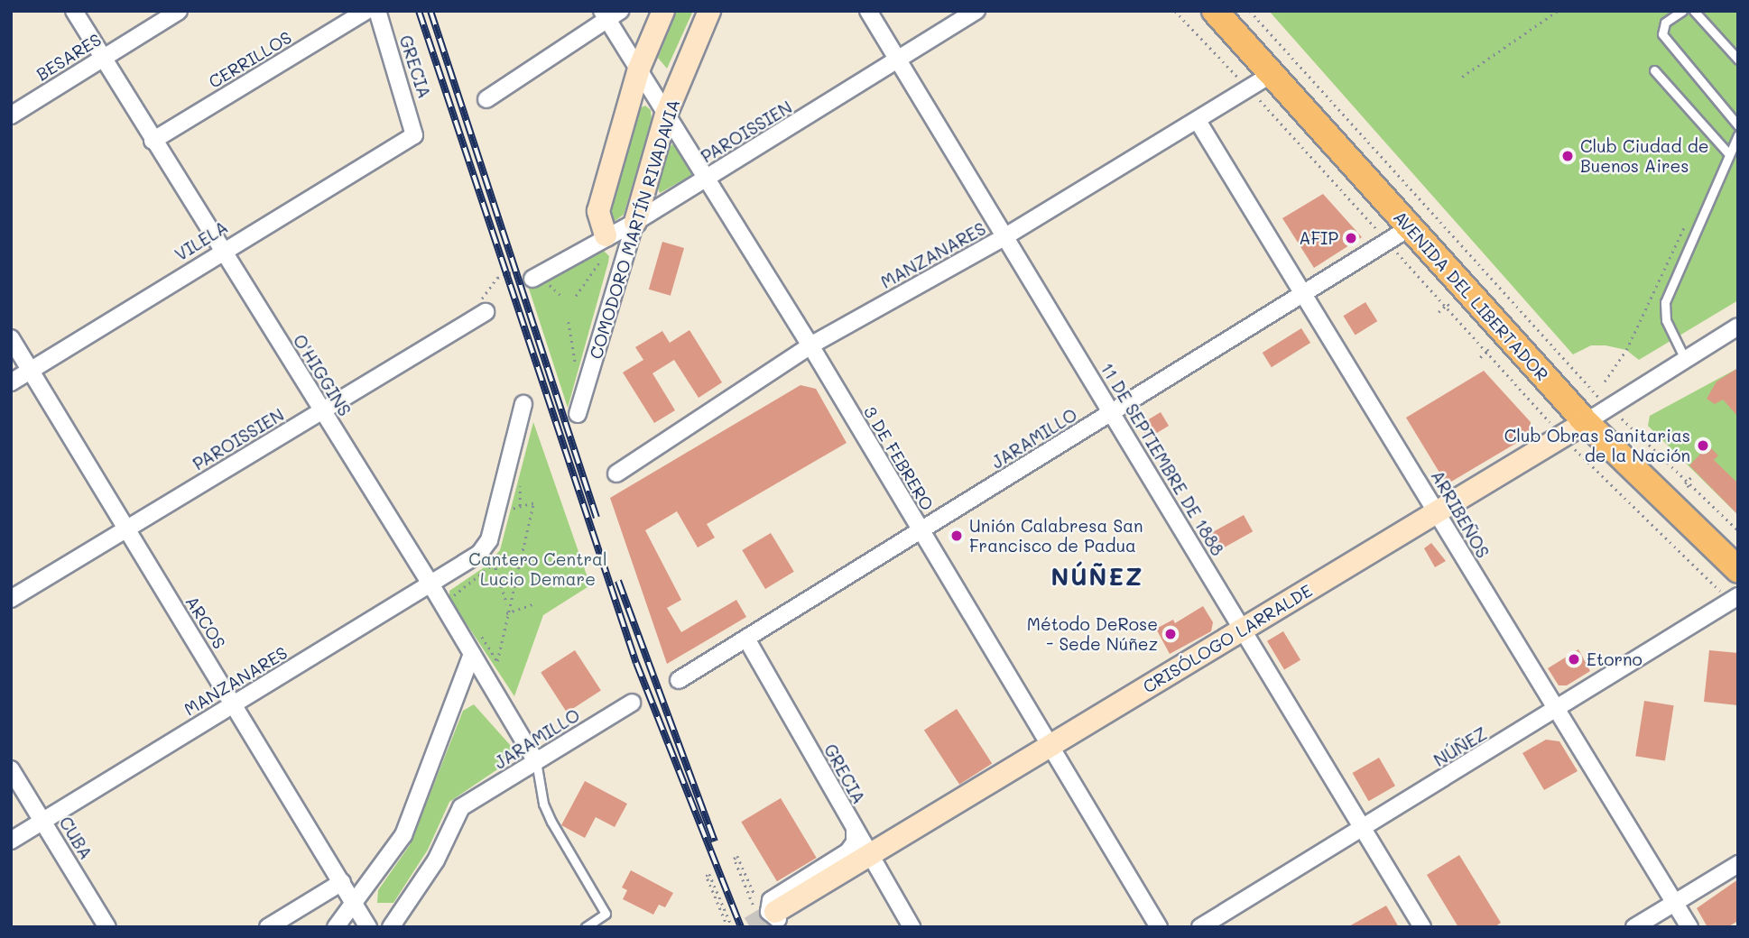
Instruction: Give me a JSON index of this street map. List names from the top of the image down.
{
  "streets": {
    "main road": ["AVENIDA DEL LIBERTADOR"],
    "street": [
      "BESARES",
      "CERRILLOS",
      "GRECIA",
      "PAROISSIEN",
      "COMODORO MARTÍN RIVADAVIA",
      "VILELA",
      "MANZANARES",
      "O'HIGGINS",
      "JARAMILLO",
      "3 DE FEBRERO",
      "11 DE SEPTIEMBRE DE 1888",
      "ARRIBEÑOS",
      "ARCOS",
      "CRISÓLOGO LARRALDE",
      "NÚÑEZ",
      "CUBA"
    ]
  },
  "crossings": [
    ["BESARES", "O'HIGGINS"],
    ["CERRILLOS", "O'HIGGINS"],
    ["GRECIA", "VILELA"],
    ["GRECIA", "JARAMILLO"],
    ["GRECIA", "CRISÓLOGO LARRALDE"],
    ["PAROISSIEN", "COMODORO MARTÍN RIVADAVIA"],
    ["PAROISSIEN", "O'HIGGINS"],
    ["PAROISSIEN", "3 DE FEBRERO"],
    ["PAROISSIEN", "11 DE SEPTIEMBRE DE 1888"],
    ["PAROISSIEN", "ARCOS"],
    ["COMODORO MARTÍN RIVADAVIA", "3 DE FEBRERO"],
    ["VILELA", "O'HIGGINS"],
    ["VILELA", "ARCOS"],
    ["MANZANARES", "AVENIDA DEL LIBERTADOR"],
    ["MANZANARES", "O'HIGGINS"],
    ["MANZANARES", "3 DE FEBRERO"],
    ["MANZANARES", "11 DE SEPTIEMBRE DE 1888"],
    ["MANZANARES", "ARRIBEÑOS"],
    ["MANZANARES", "ARCOS"],
    ["MANZANARES", "CUBA"],
    ["AVENIDA DEL LIBERTADOR", "JARAMILLO"],
    ["AVENIDA DEL LIBERTADOR", "CRISÓLOGO LARRALDE"],
    ["O'HIGGINS", "JARAMILLO"],
    ["JARAMILLO", "3 DE FEBRERO"],
    ["JARAMILLO", "11 DE SEPTIEMBRE DE 1888"],
    ["JARAMILLO", "ARRIBEÑOS"],
    ["3 DE FEBRERO", "CRISÓLOGO LARRALDE"],
    ["11 DE SEPTIEMBRE DE 1888", "CRISÓLOGO LARRALDE"],
    ["11 DE SEPTIEMBRE DE 1888", "NÚÑEZ"],
    ["ARRIBEÑOS", "CRISÓLOGO LARRALDE"],
    ["ARRIBEÑOS", "NÚÑEZ"]
  ],
  "districts": ["NÚÑEZ"],
  "parks": ["Cantero Central Lucio Demare"],
  "places": [
    "Club Ciudad de Buenos Aires",
    "AFIP",
    "Club Obras Sanitarias de la Nación",
    "Unión Calabresa San Francisco de Padua",
    "Método DeRose - Sede Núñez",
    "Etorno"
  ]
}
